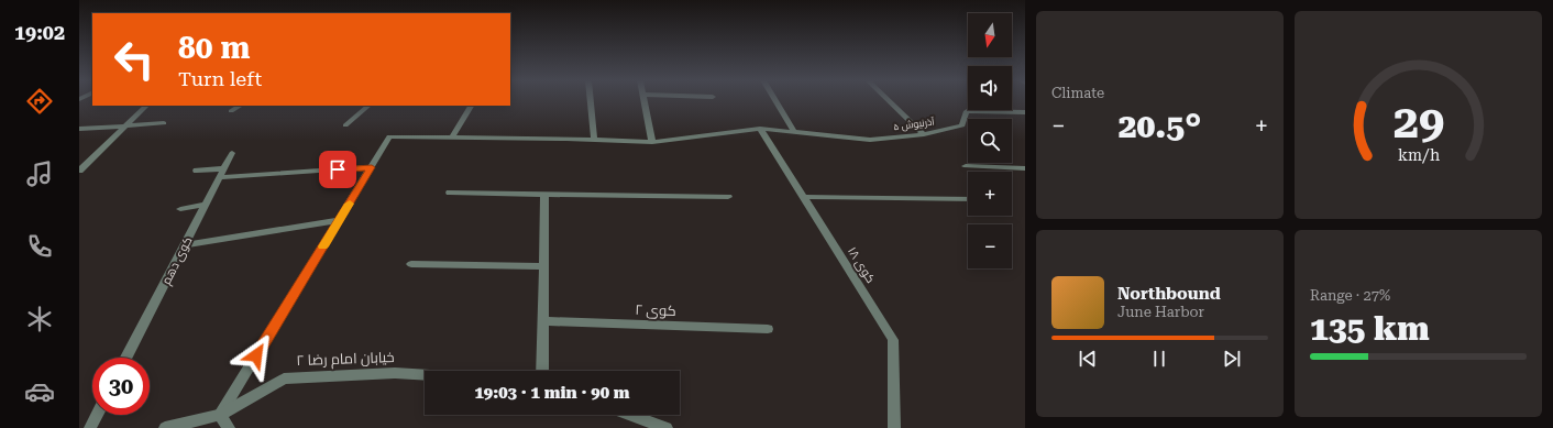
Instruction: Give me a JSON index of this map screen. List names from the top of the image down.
{
  "streets": {
    "street": [
      "آذرنیوش ۵",
      "کوی دهم",
      "کوی ۱۸",
      "کوی ۲",
      "خیابان امام رضا ۲"
    ]
  },
  "crossings": [
    ["آذرنیوش ۵", "کوی ۱۸"]
  ],
  "north": "bottom",
  "page": {
    "tabs": "19:02",
    "tile": [
      "Climate",
      ["Range · 27%", "135 km"]
    ],
    "map_buttons": ["+", "−"],
    "turn": ["80 m", "Turn left"],
    "heat": ["−", "20.5°", "+"],
    "song": ["Northbound", "June Harbor"],
    "limit": "30",
    "trip": "19:03 · 1 min · 90 m",
    "gauge": ["29", "km/h"]
  }
}
